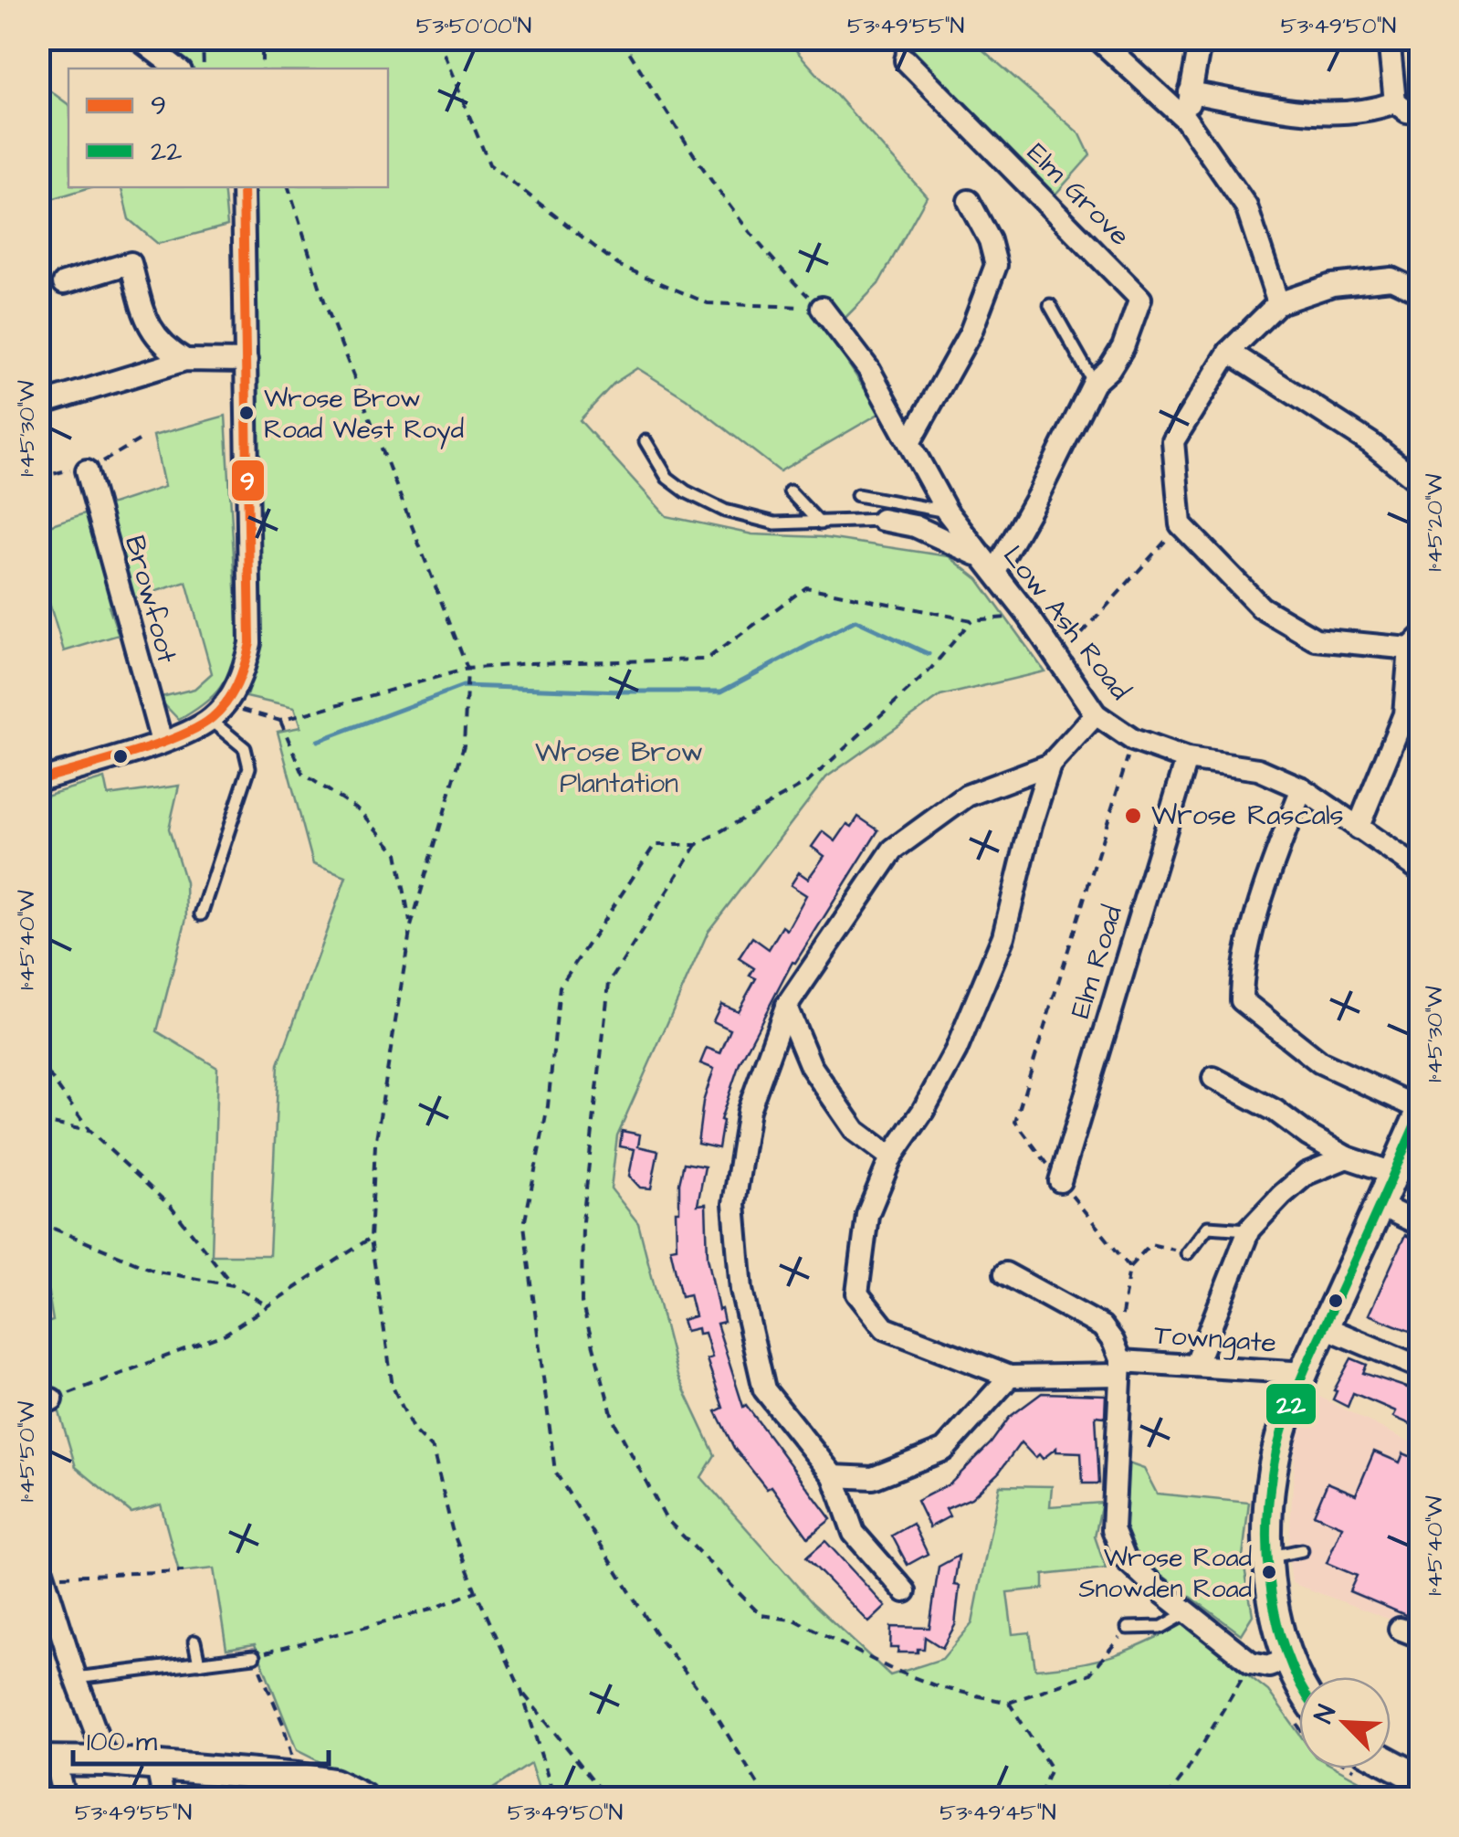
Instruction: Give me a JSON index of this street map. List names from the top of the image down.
{
  "streets": {
    "street": [
      "Elm Grove",
      "Browfoot",
      "Low Ash Road",
      "Elm Road",
      "Towngate"
    ]
  },
  "crossings": [
    ["Elm Grove", "Low Ash Road"],
    ["Low Ash Road", "Elm Road"]
  ],
  "parks": ["Wrose Brow Plantation"],
  "places": ["Wrose Brow Road West Royd", "Wrose Rascals", "Wrose Road Snowden Road"],
  "lines": ["transit line 9", "transit line 22"],
  "legend": ["9", "22"],
  "scale_bar": "100 m",
  "north": "top left",
  "coordinates": [
    "53°50'00\"N",
    "53°49'55\"N",
    "53°49'50\"N",
    "1°45'30\"W",
    "1°45'20\"W",
    "1°45'40\"W",
    "1°45'50\"W",
    "53°49'45\"N"
  ]
}
